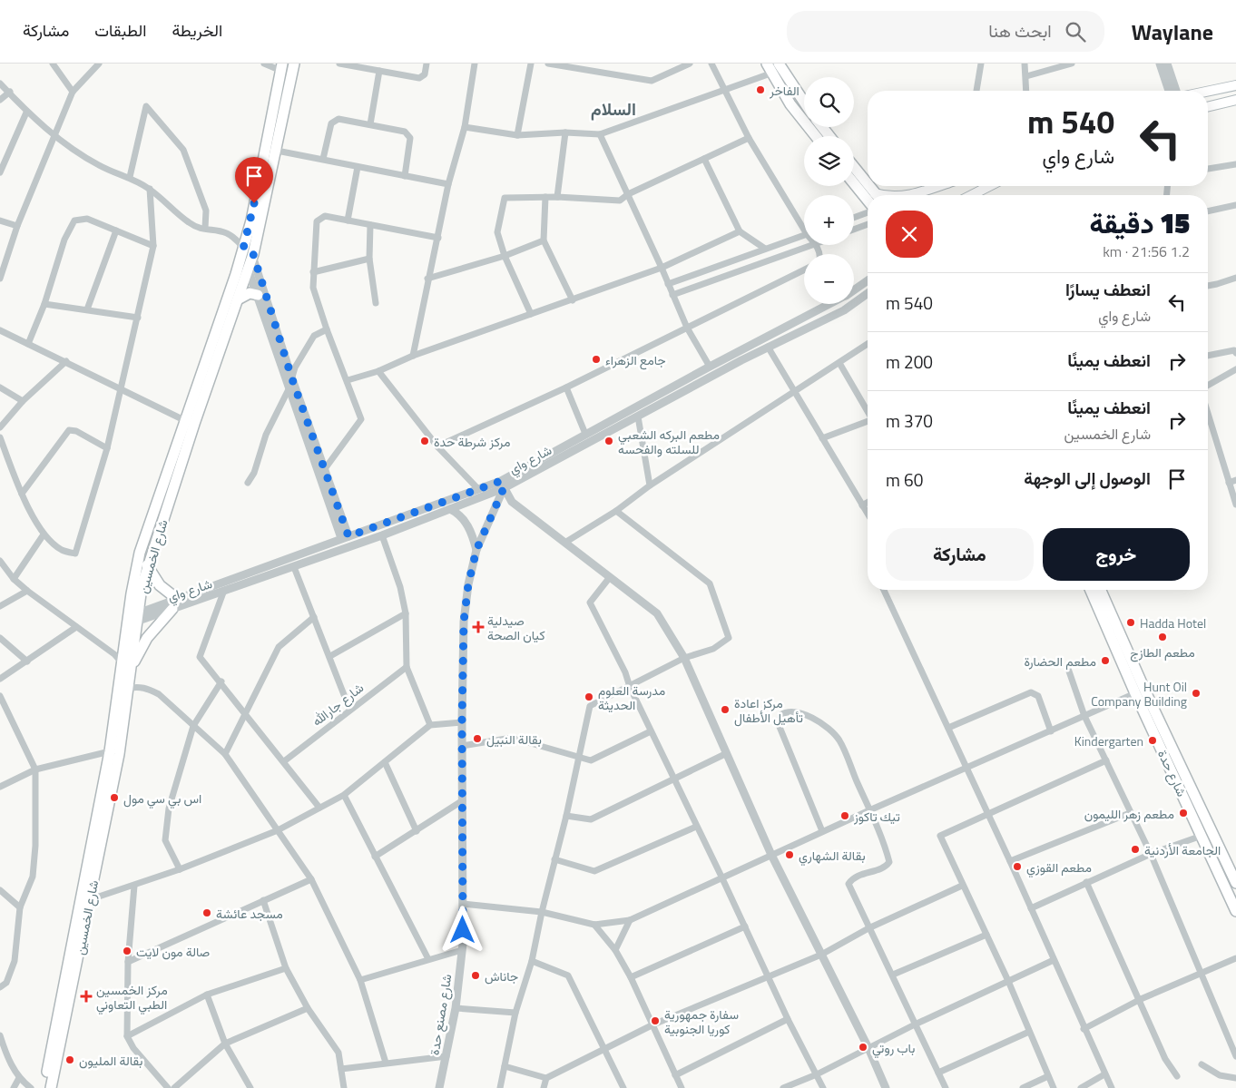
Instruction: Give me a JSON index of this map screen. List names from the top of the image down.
{
  "streets": {
    "main road": ["شارع الخمسين", "شارع حدة"],
    "street": ["شارع واي", "شارع جارالله", "شارع مصنع حدة"]
  },
  "crossings": [
    ["شارع واي", "شارع الخمسين"],
    ["شارع واي", "شارع مصنع حدة"]
  ],
  "districts": ["السلام"],
  "places": {
    "other": [
      "الفاخر",
      "جامع الزهراء",
      "مركز شرطة حدة",
      "مطعم البركه الشعبي للسلته والفحسه",
      "Hadda Hotel",
      "مطعم الطازج",
      "مطعم الحضارة",
      "Hunt Oil Company Building",
      "مدرسة العلوم الحديثة",
      "مركز اعادة تأهيل الأطفال",
      "بقالة النبيل",
      "Kindergarten",
      "اس بي سي مول",
      "مطعم زهر الليمون",
      "تيك تاكوز",
      "الجامعة الأردنية",
      "بقالة الشهاري",
      "مطعم القوزي",
      "مسجد عائشة",
      "صالة مون لايت",
      "جاناش",
      "سفارة جمهورية كوريا الجنوبية",
      "باب روتي",
      "بقالة المليون"
    ],
    "health": ["صيدلية كيان الصحة", "مركز الخمسين الطبي التعاوني"]
  },
  "page": {
    "header": "Waylane",
    "search": "ابحث هنا",
    "nav": ["الخريطة", "الطبقات", "مشاركة"],
    "map_buttons": ["+", "−"],
    "turn": ["540 m", "شارع واي"],
    "heading": ["15 دقيقة", "1.2 km · 21:56"],
    "list": [
      {
        "name": "انعطف يسارًا",
        "note": "شارع واي",
        "value": "540 m"
      },
      {
        "name": "انعطف يمينًا",
        "value": "200 m"
      },
      {
        "name": "انعطف يمينًا",
        "note": "شارع الخمسين",
        "value": "370 m"
      },
      {
        "name": "الوصول إلى الوجهة",
        "value": "60 m"
      }
    ],
    "buttons": ["خروج", "مشاركة"]
  }
}
